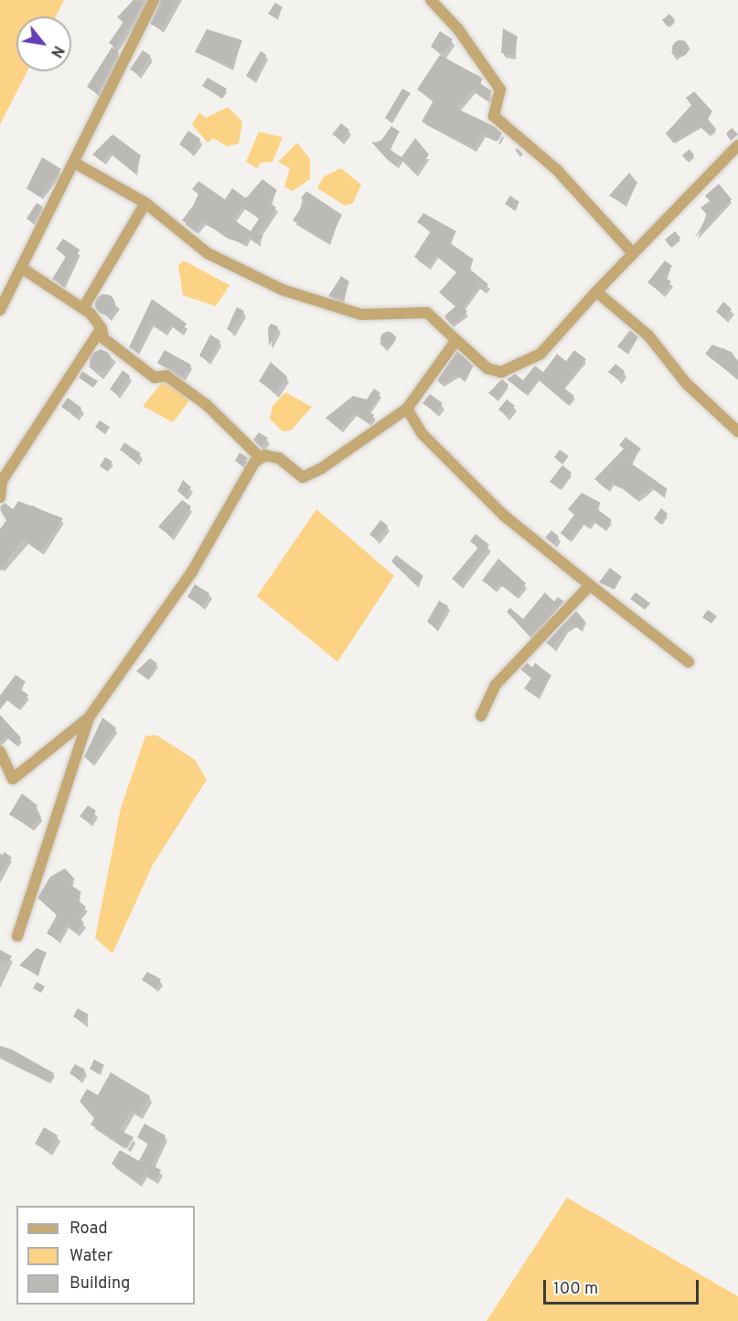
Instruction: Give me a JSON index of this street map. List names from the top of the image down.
{
  "legend": ["Road", "Water", "Building"],
  "scale_bar": "100 m",
  "north": "bottom right"
}
